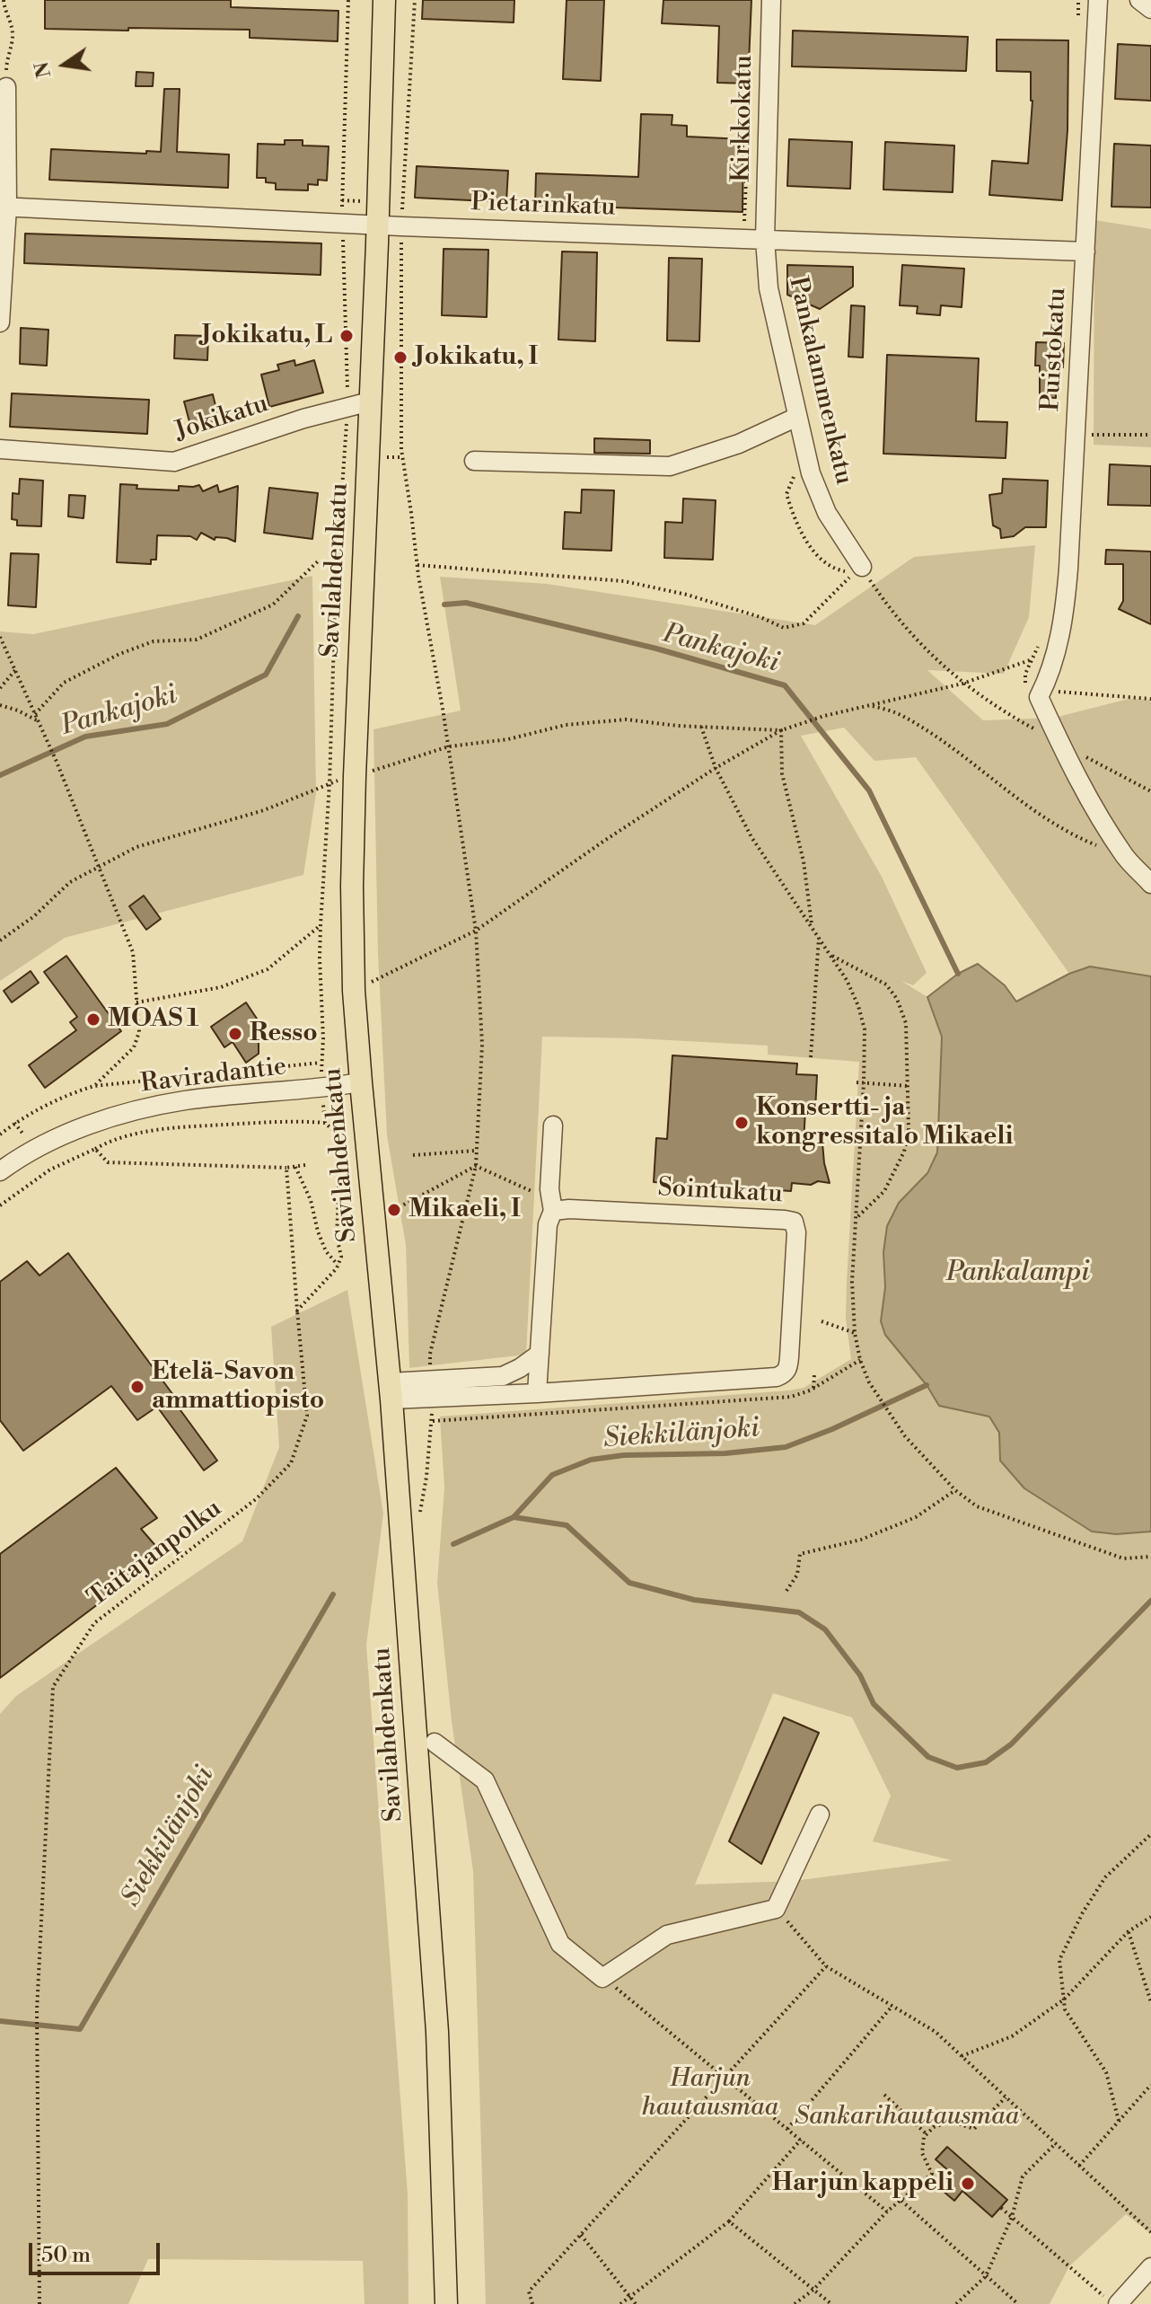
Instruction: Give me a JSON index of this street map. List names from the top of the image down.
{
  "streets": {
    "main road": ["Savilahdenkatu"],
    "street": [
      "Kirkkokatu",
      "Pietarinkatu",
      "Puistokatu",
      "Pankalammenkatu",
      "Jokikatu",
      "Raviradantie",
      "Sointukatu"
    ],
    "path": ["Taitajanpolku"]
  },
  "crossings": [
    ["Kirkkokatu", "Pietarinkatu"],
    ["Kirkkokatu", "Pankalammenkatu"],
    ["Pietarinkatu", "Puistokatu"],
    ["Pietarinkatu", "Pankalammenkatu"],
    ["Pietarinkatu", "Savilahdenkatu"],
    ["Jokikatu", "Savilahdenkatu"],
    ["Savilahdenkatu", "Raviradantie"],
    ["Savilahdenkatu", "Sointukatu"]
  ],
  "water": ["Pankajoki", "Pankalampi", "Siekkilänjoki"],
  "parks": ["Harjun hautausmaa", "Sankarihautausmaa"],
  "places": [
    "Jokikatu, L",
    "Jokikatu, I",
    "MOAS 1",
    "Resso",
    "Konsertti- ja kongressitalo Mikaeli",
    "Mikaeli, I",
    "Etelä-Savon ammattiopisto",
    "Harjun kappeli"
  ],
  "scale_bar": "50 m",
  "north": "left"
}
